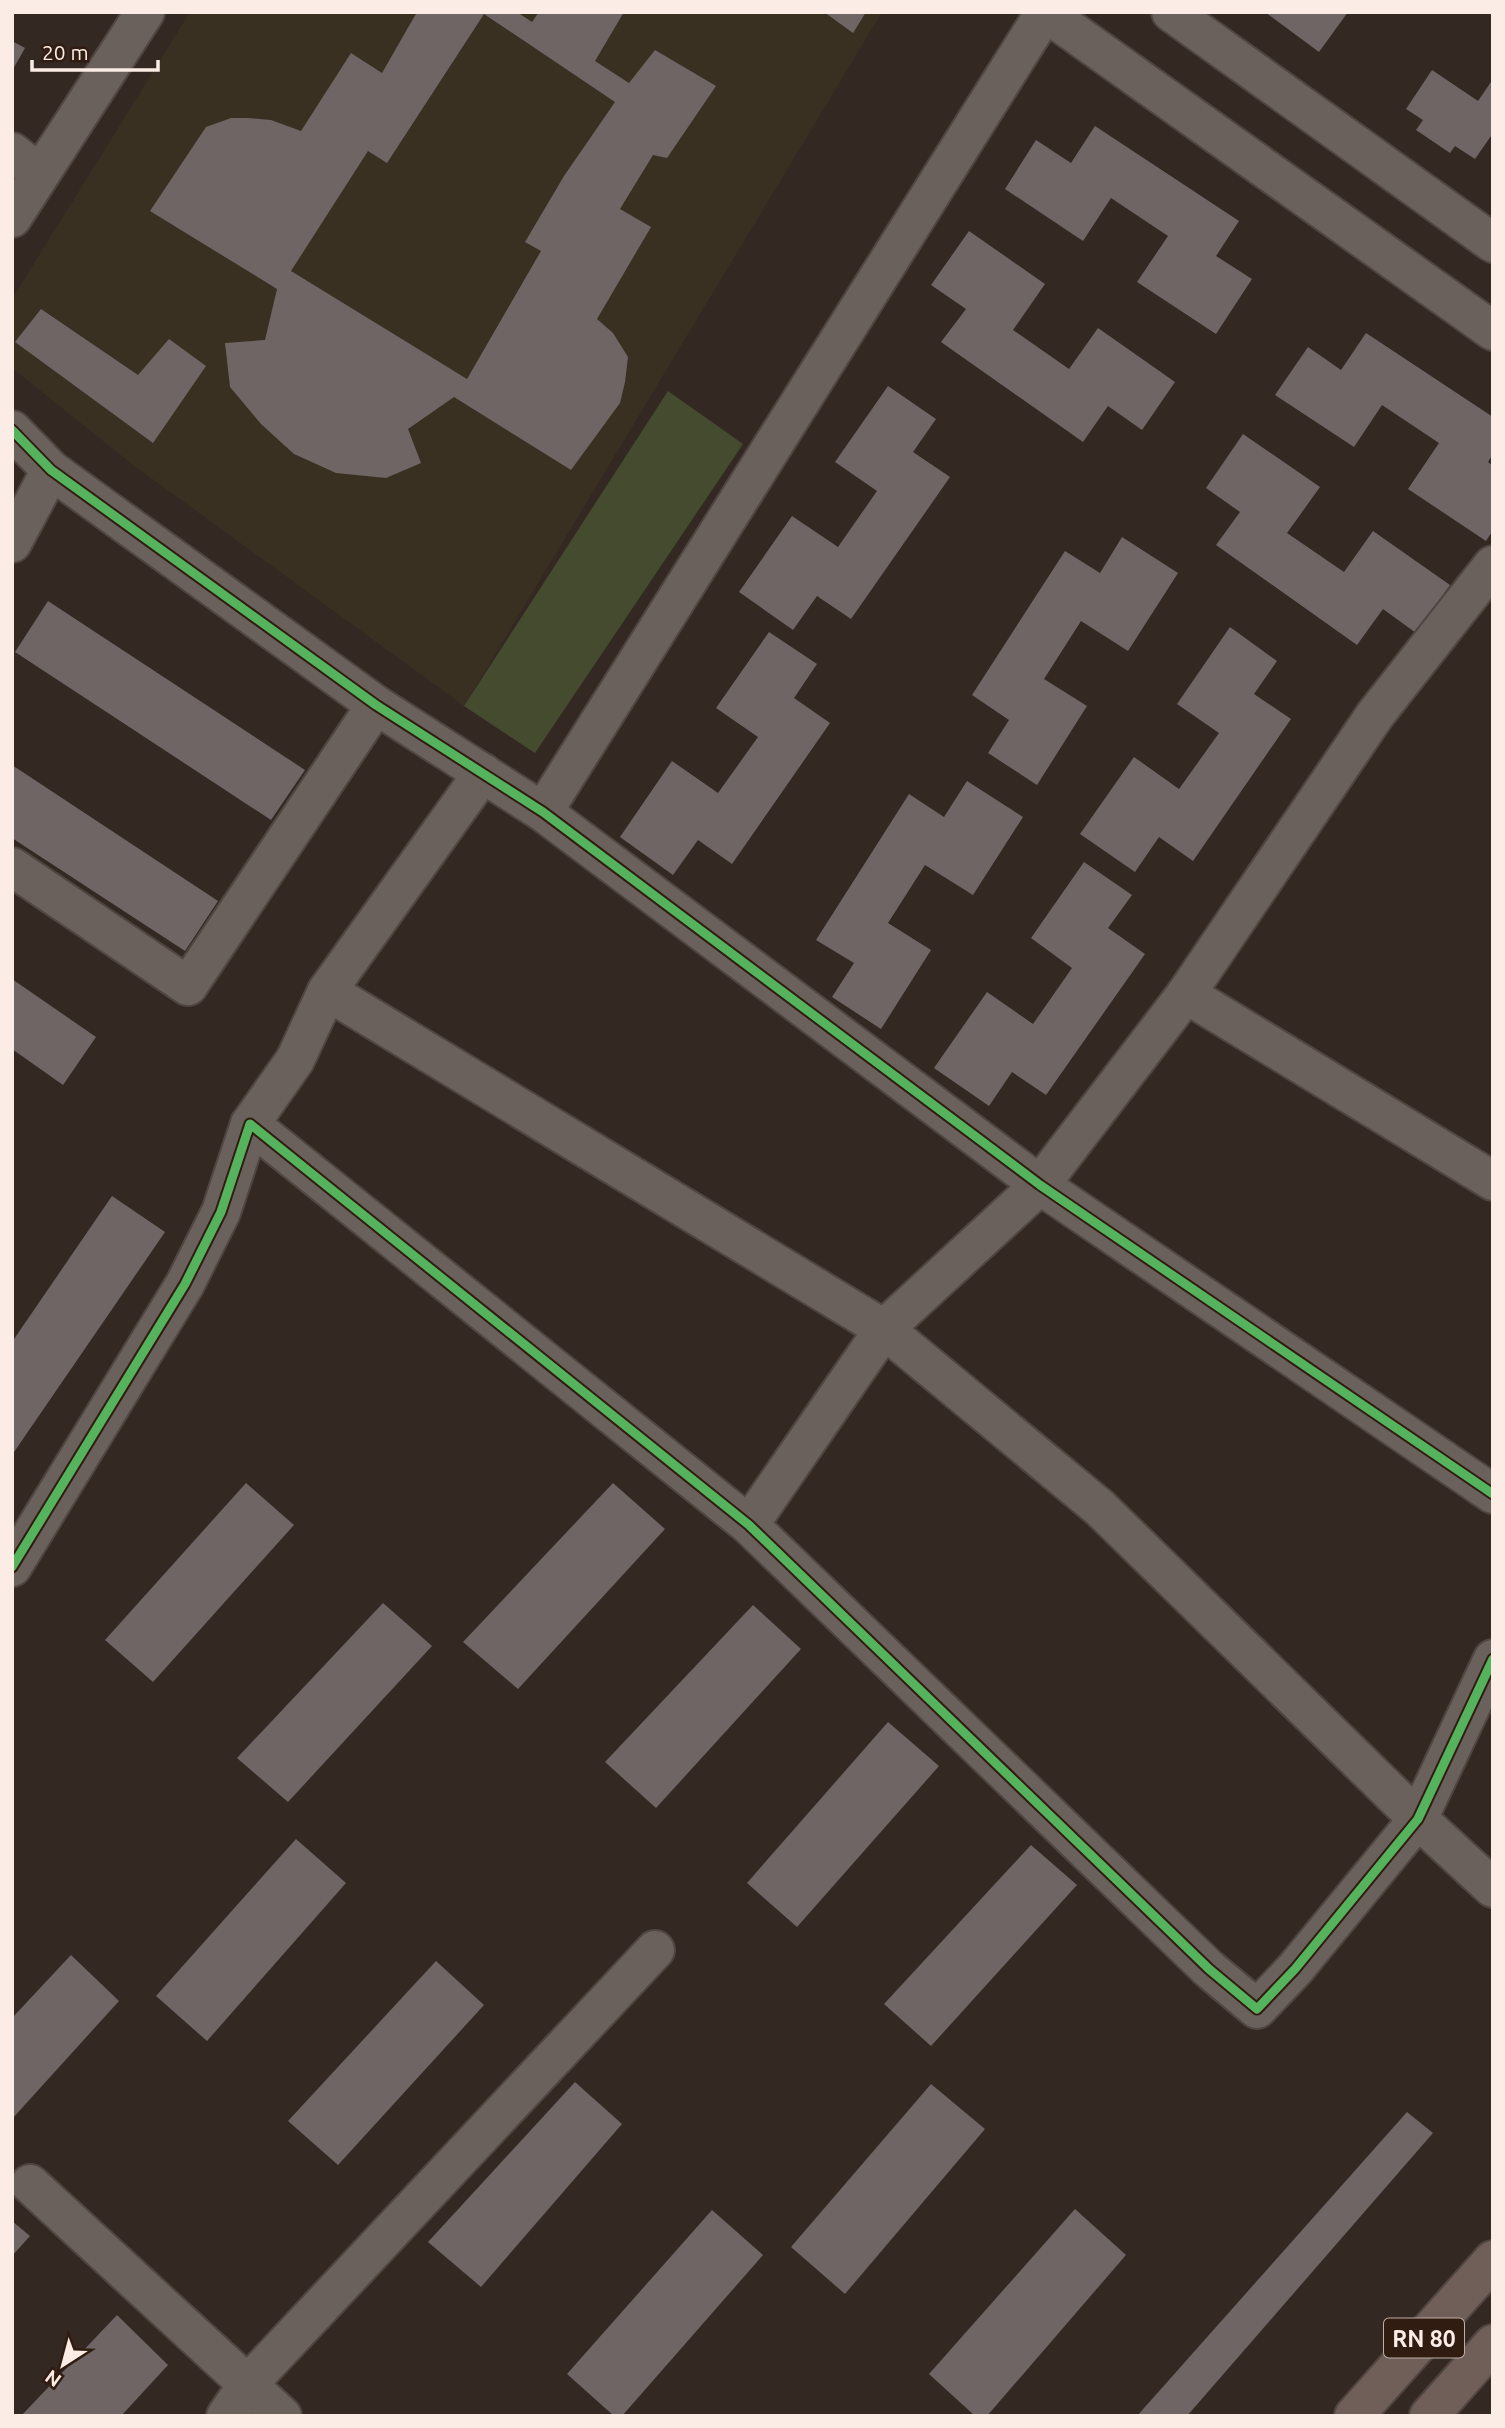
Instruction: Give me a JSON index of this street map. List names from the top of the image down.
{
  "streets": {
    "main road": ["RN 80"]
  },
  "scale_bar": "20 m",
  "north": "bottom left"
}
